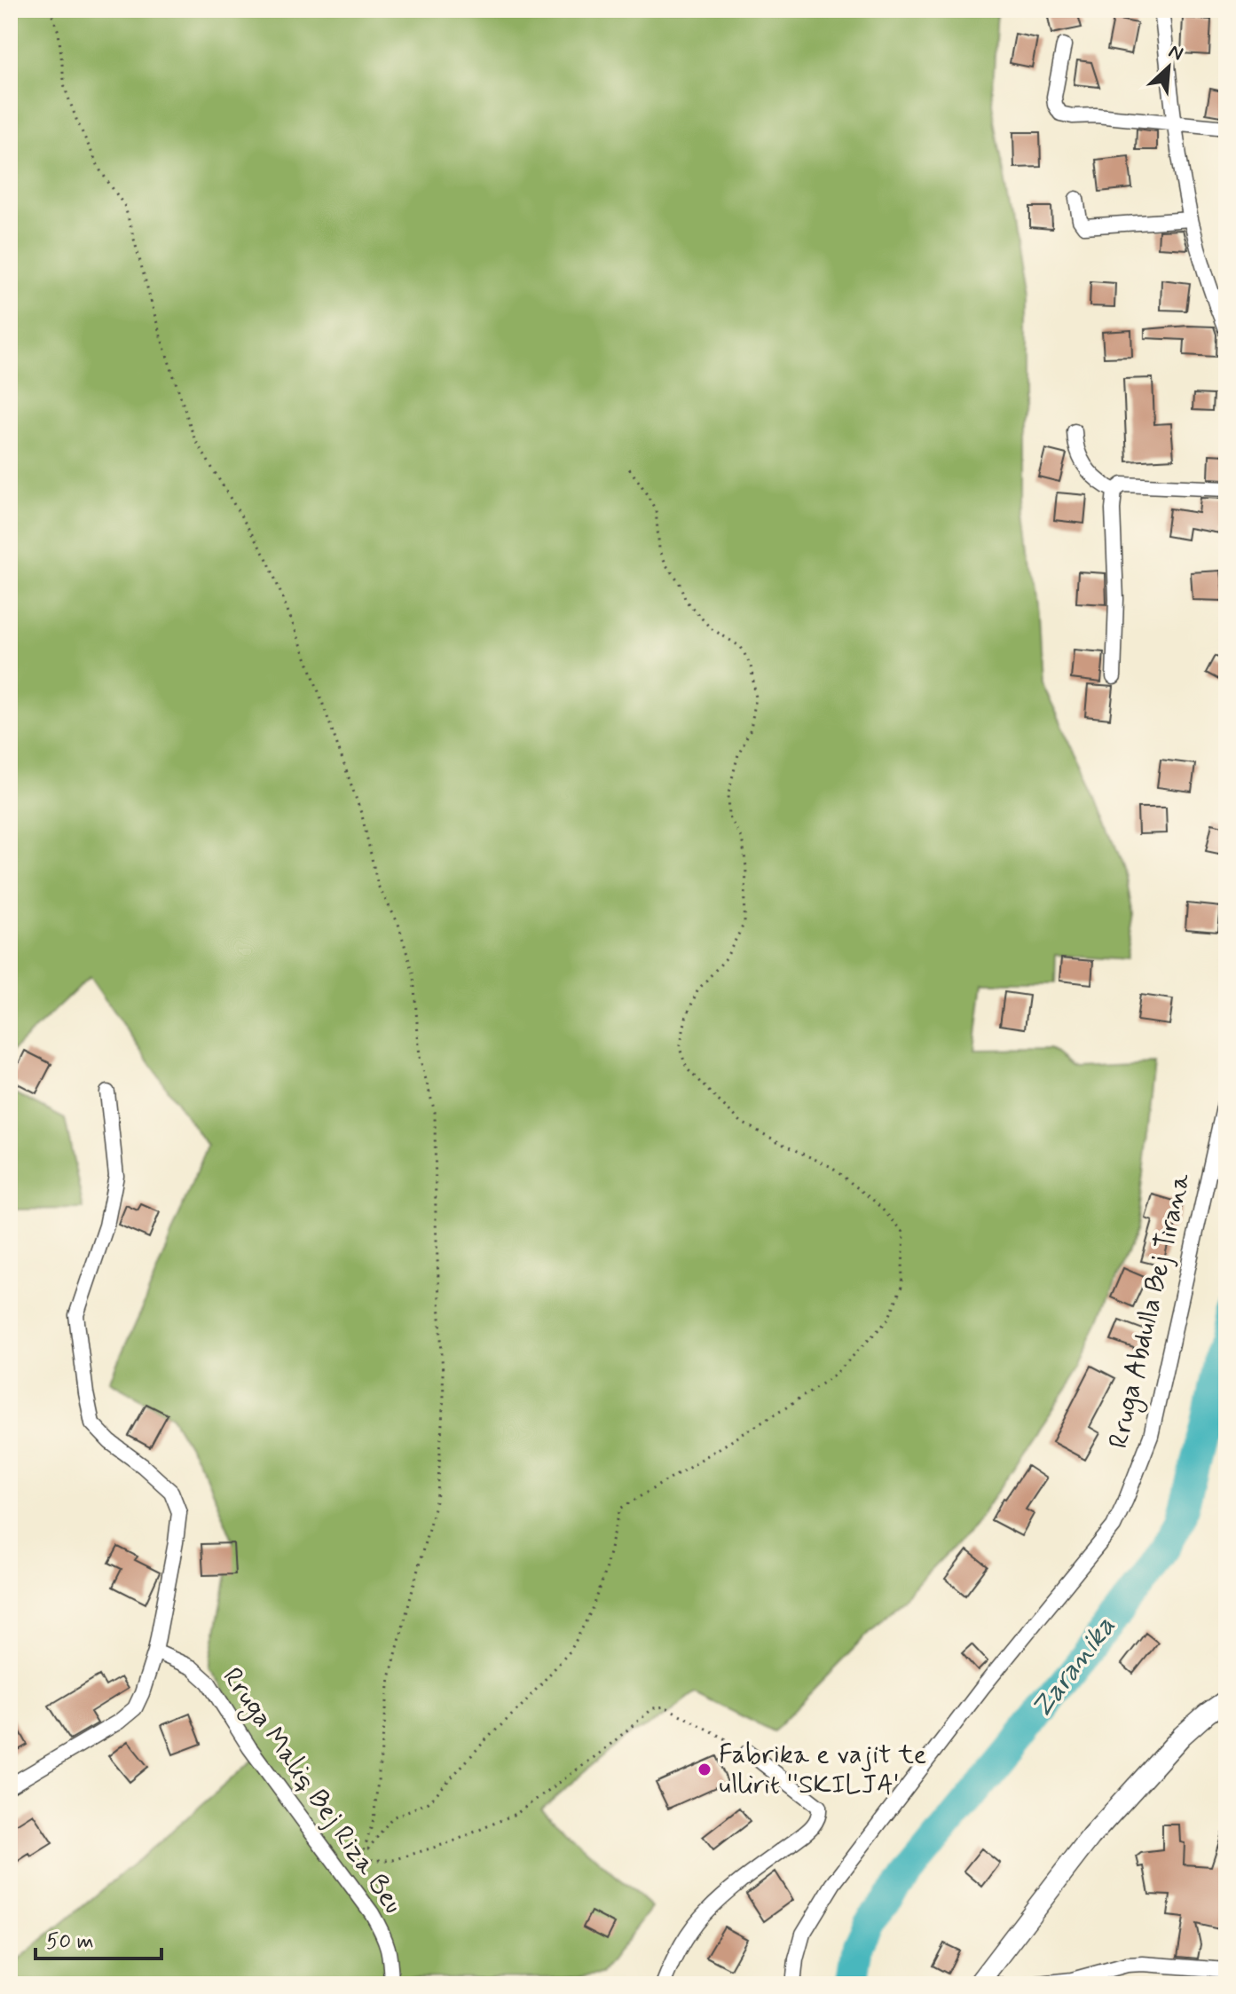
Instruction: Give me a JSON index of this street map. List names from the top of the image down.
{
  "streets": {
    "street": ["Rruga Abdulla Bej Tirana", "Rruga Maliq Bej Riza Beu"]
  },
  "water": ["Zaranika"],
  "places": ["Fabrika e vajit te ullirit ''SKILJA'"],
  "scale_bar": "50 m",
  "north": "top right"
}
